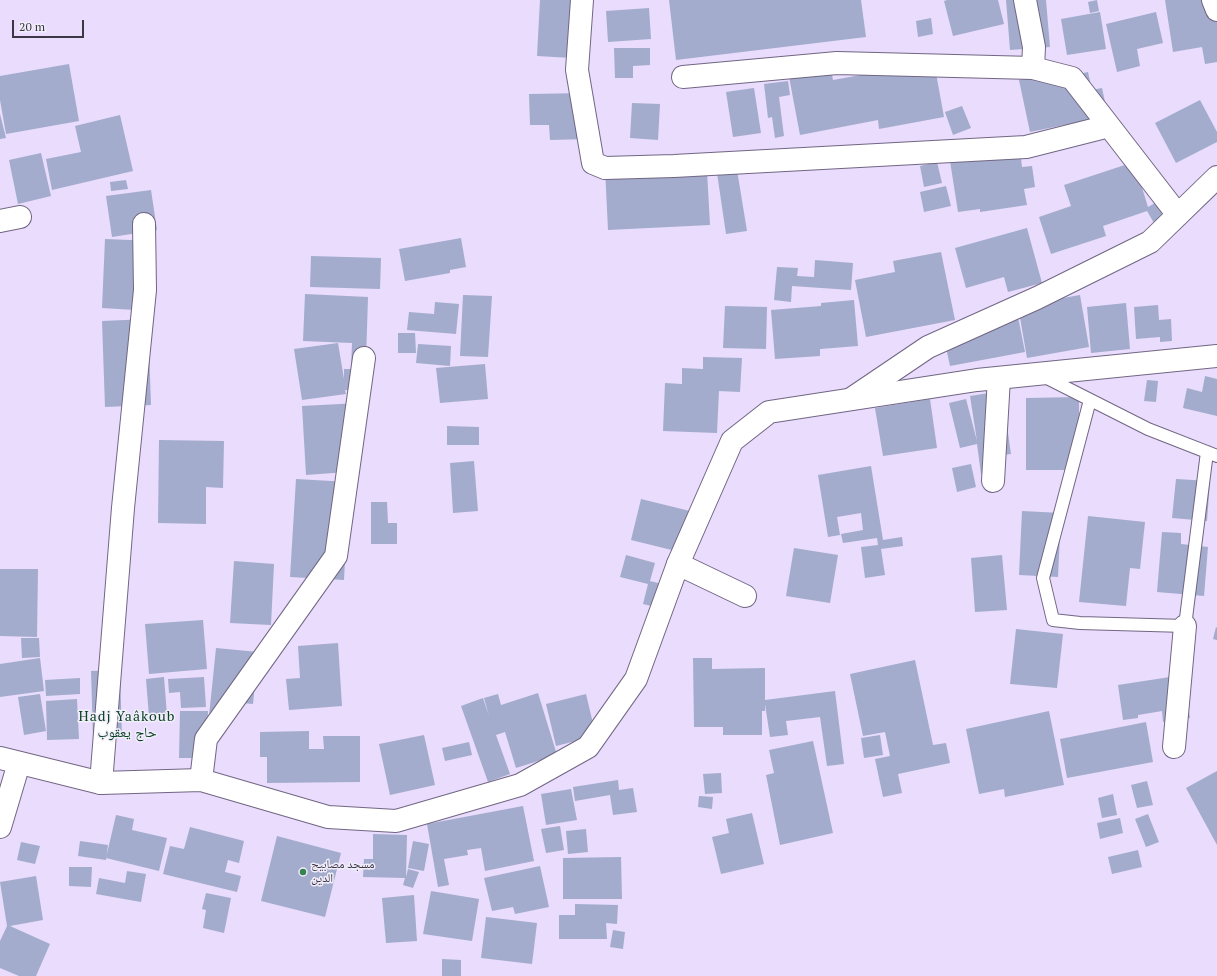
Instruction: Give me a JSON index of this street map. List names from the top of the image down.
{
  "districts": ["Hadj Yaâkoub حاج يعقوب"],
  "places": ["مسجد مصابيح الدين"],
  "scale_bar": "20 m"
}
